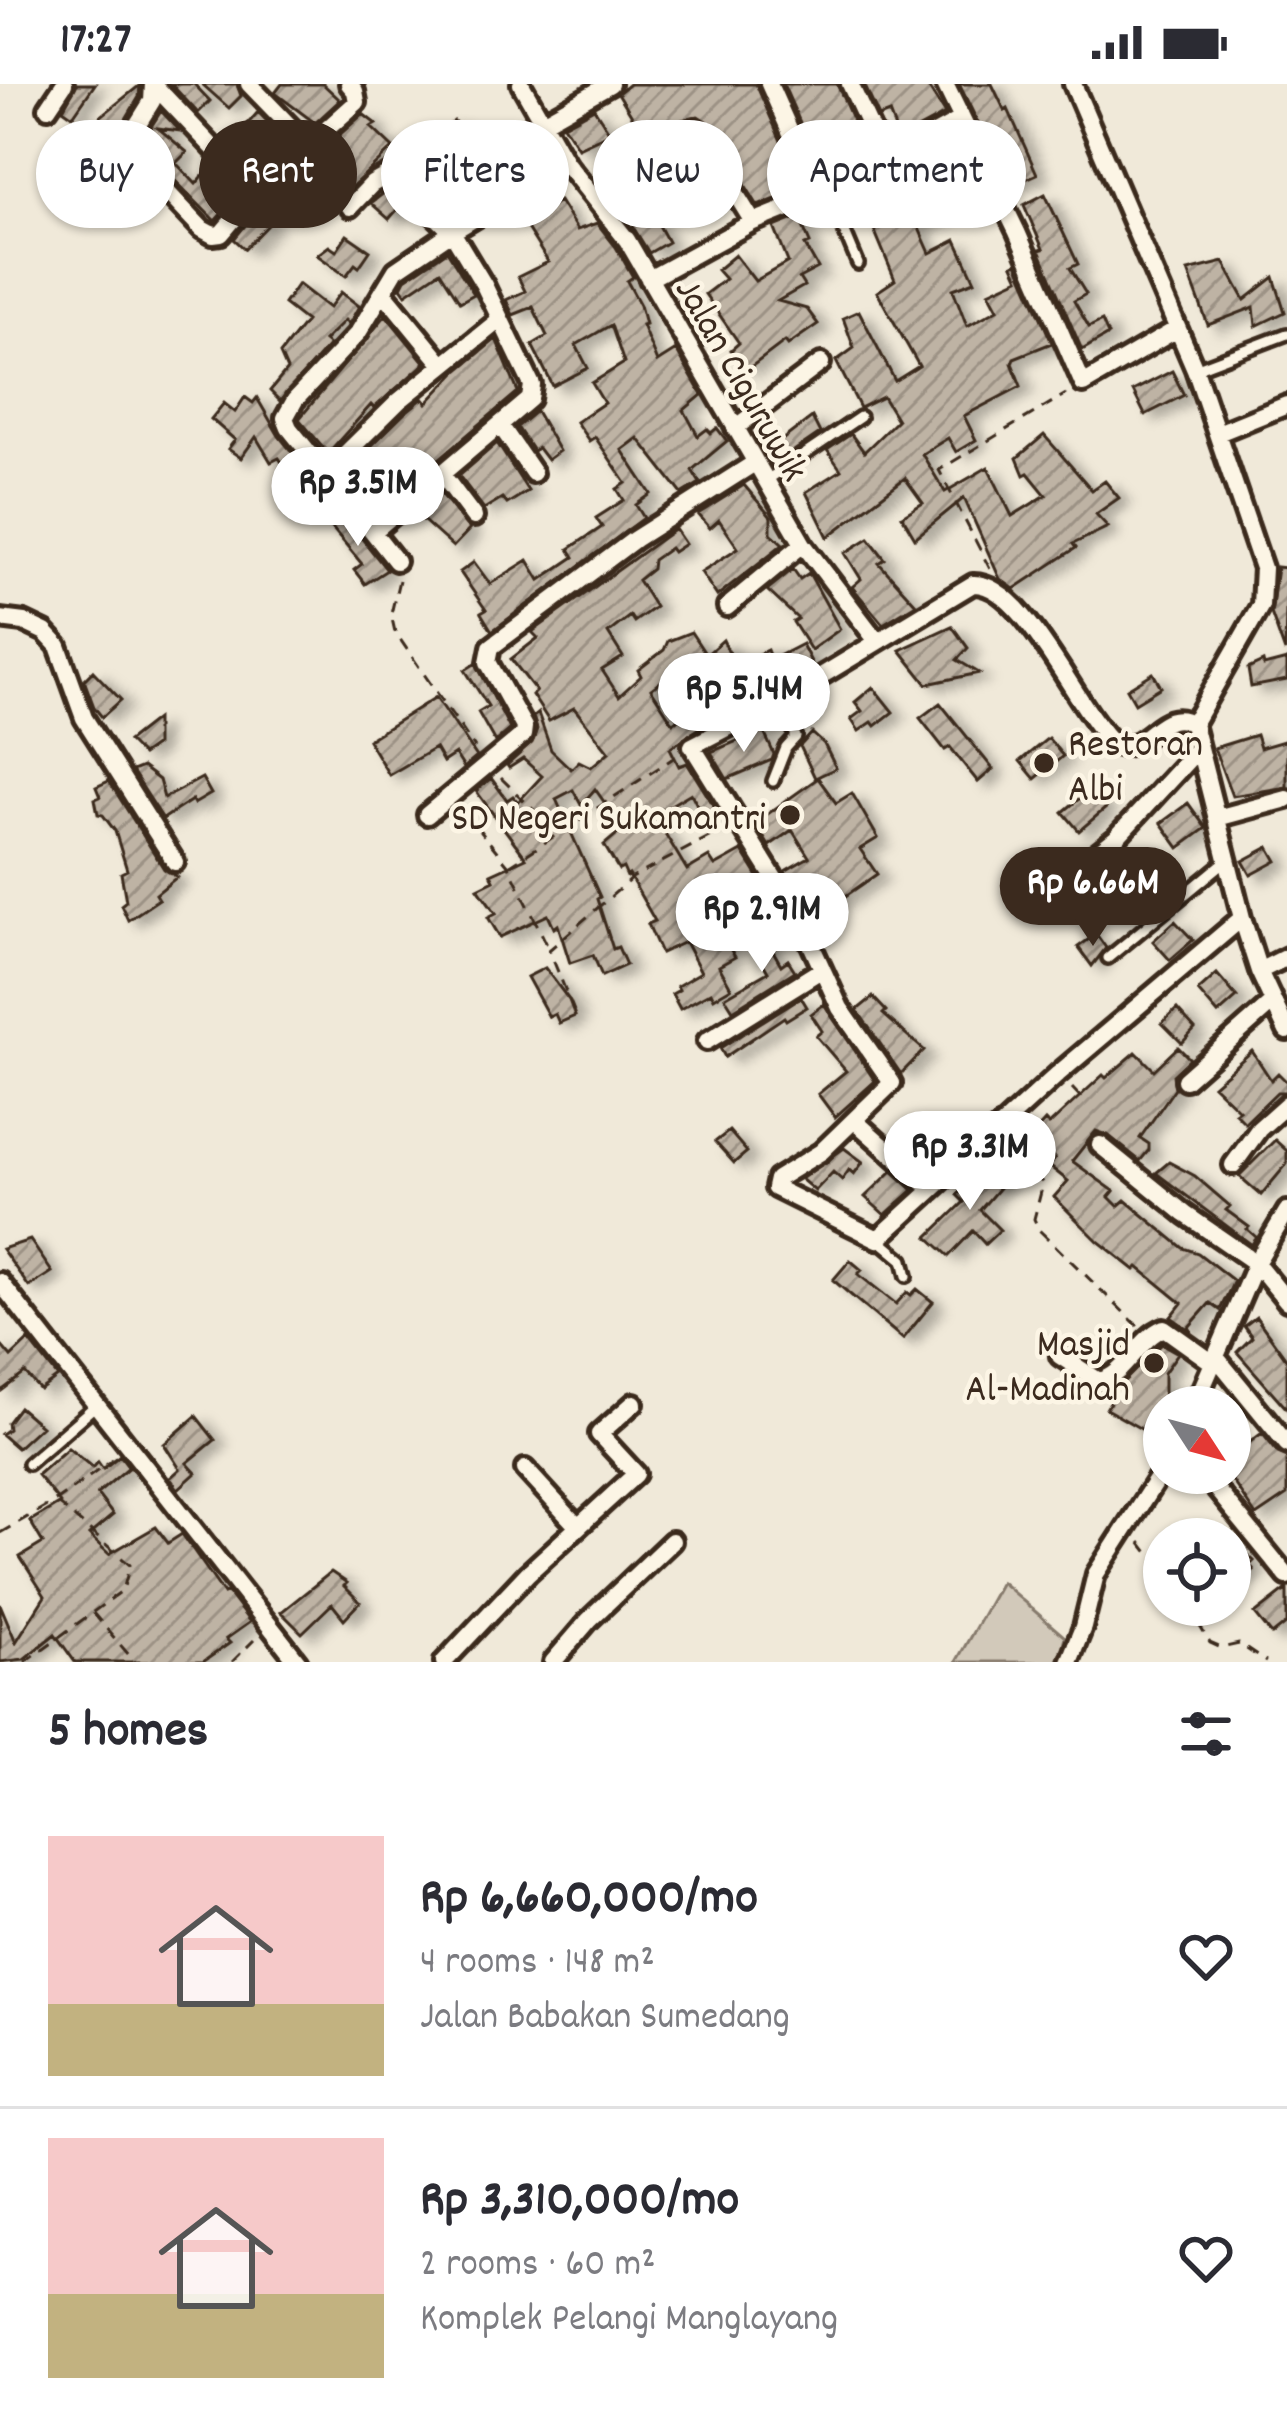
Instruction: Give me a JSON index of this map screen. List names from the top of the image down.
{
  "streets": {
    "street": ["Jalan Ciguruwik"]
  },
  "places": ["Restoran Albi", "SD Negeri Sukamantri", "Masjid Al-Madinah"],
  "north": "bottom right",
  "page": {
    "status": "17:27",
    "chip": [
      "Buy",
      "Rent",
      "Filters",
      "New",
      "Apartment"
    ],
    "price": [
      "Rp 3.51M",
      "Rp 5.14M",
      "Rp 6.66M",
      "Rp 2.91M",
      "Rp 3.31M"
    ],
    "heading": "5 homes",
    "list": [
      {
        "name": "Rp 6,660,000/mo",
        "note": "4 rooms · 148 m² · Jalan Babakan Sumedang"
      },
      {
        "name": "Rp 3,310,000/mo",
        "note": "2 rooms · 60 m² · Komplek Pelangi Manglayang"
      }
    ]
  }
}
